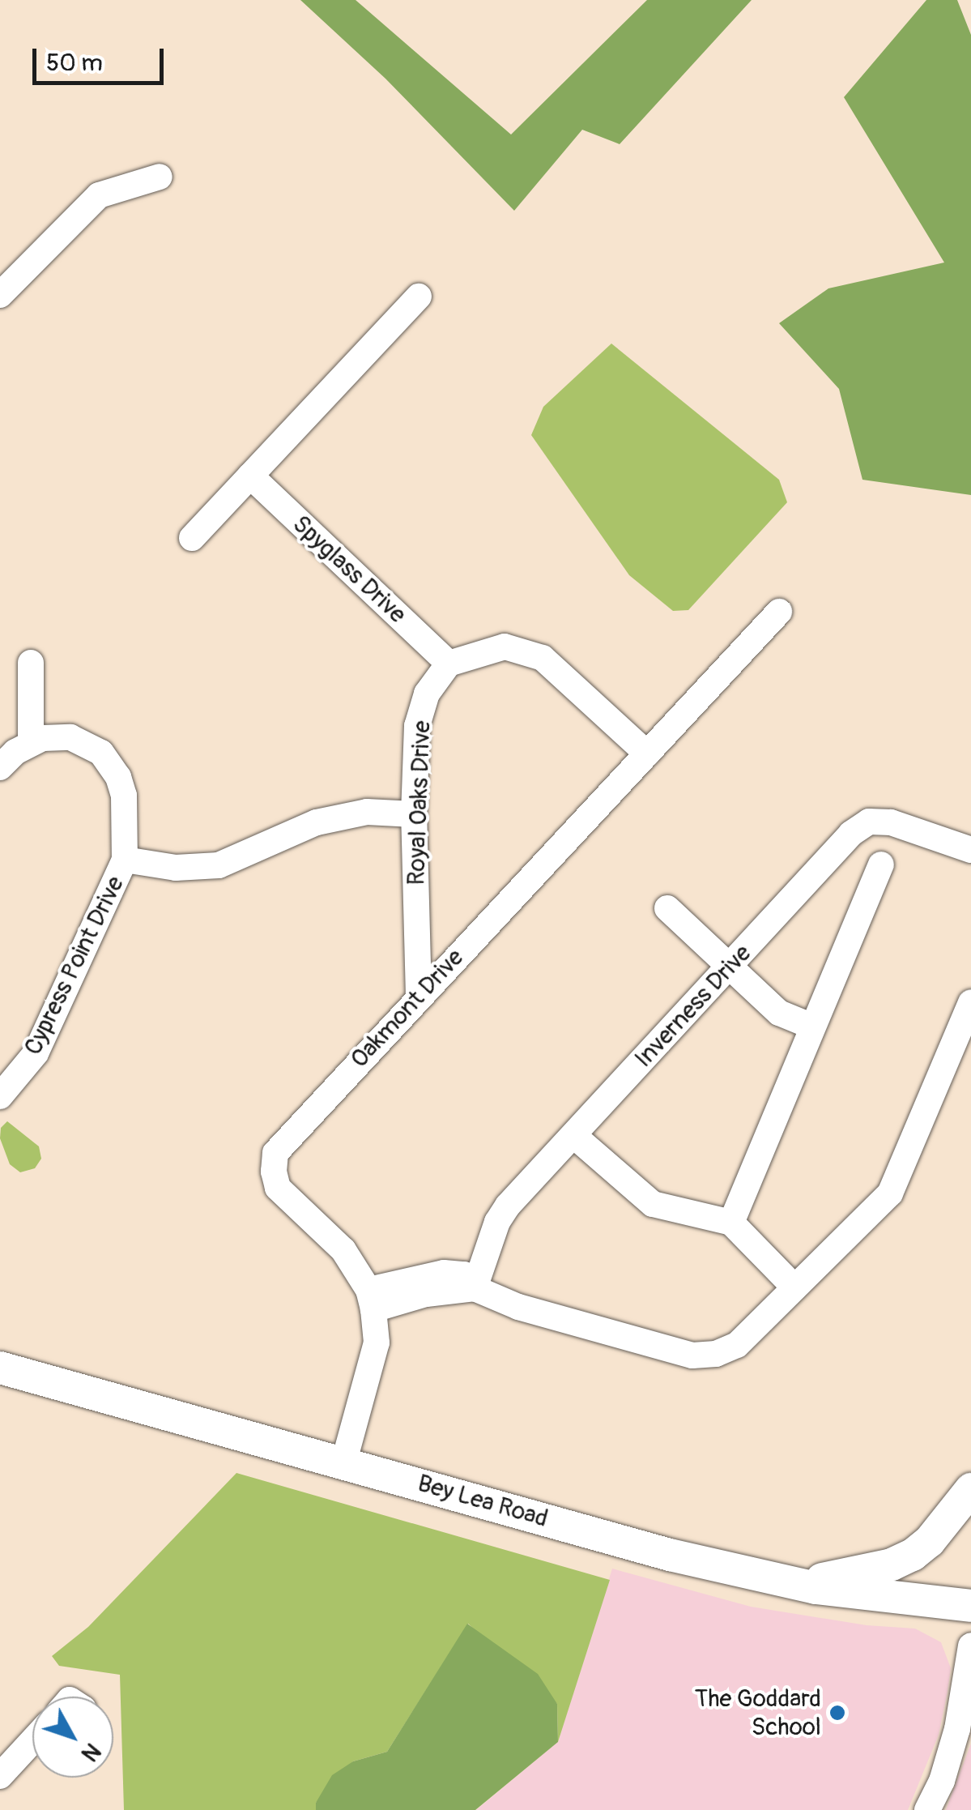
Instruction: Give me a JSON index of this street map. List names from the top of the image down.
{
  "streets": {
    "main road": ["Bey Lea Road"],
    "street": [
      "Spyglass Drive",
      "Royal Oaks Drive",
      "Cypress Point Drive",
      "Inverness Drive",
      "Oakmont Drive"
    ]
  },
  "crossings": [
    ["Spyglass Drive", "Royal Oaks Drive"],
    ["Royal Oaks Drive", "Oakmont Drive"]
  ],
  "places": ["The Goddard School"],
  "scale_bar": "50 m",
  "north": "bottom right"
}
